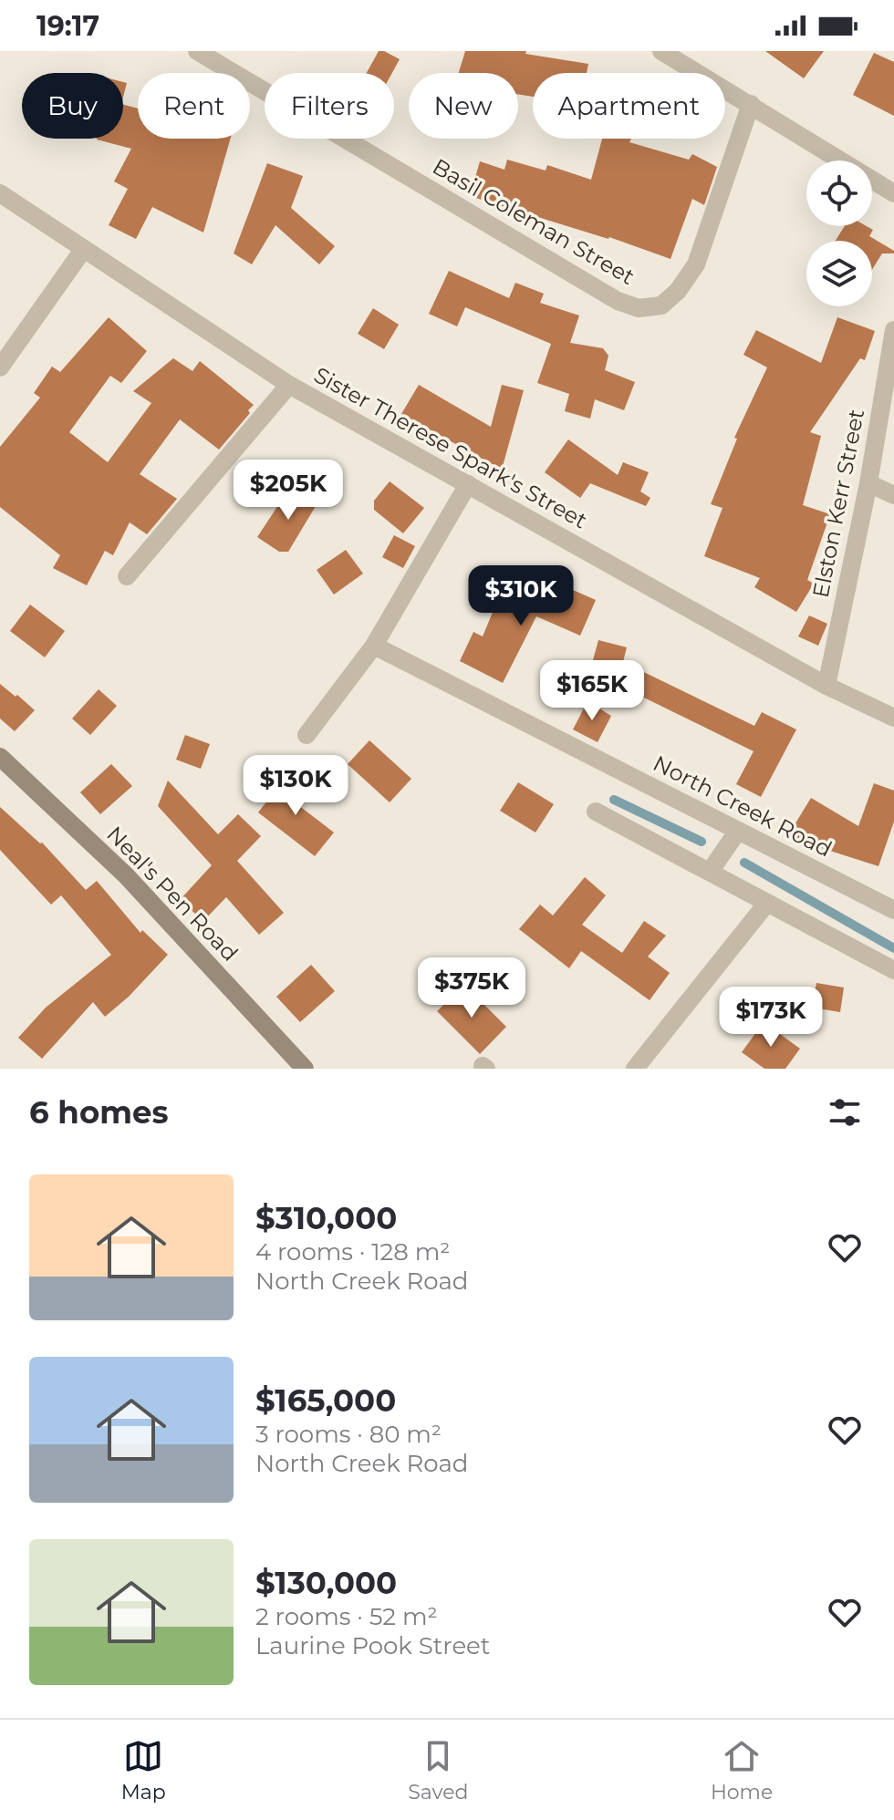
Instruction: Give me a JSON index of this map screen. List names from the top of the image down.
{
  "streets": {
    "street": [
      "Basil Coleman Street",
      "Sister Therese Spark's Street",
      "Elston Kerr Street",
      "North Creek Road",
      "Neal's Pen Road"
    ]
  },
  "crossings": [
    ["Sister Therese Spark's Street", "Elston Kerr Street"]
  ],
  "page": {
    "status": "19:17",
    "chip": [
      "Buy",
      "Rent",
      "Filters",
      "New",
      "Apartment"
    ],
    "price": [
      "$205K",
      "$310K",
      "$165K",
      "$130K",
      "$375K",
      "$173K"
    ],
    "heading": "6 homes",
    "list": [
      {
        "name": "$310,000",
        "note": "4 rooms · 128 m² · North Creek Road"
      },
      {
        "name": "$165,000",
        "note": "3 rooms · 80 m² · North Creek Road"
      },
      {
        "name": "$130,000",
        "note": "2 rooms · 52 m² · Laurine Pook Street"
      }
    ],
    "tabs": ["Map", "Saved", "Home"]
  }
}
